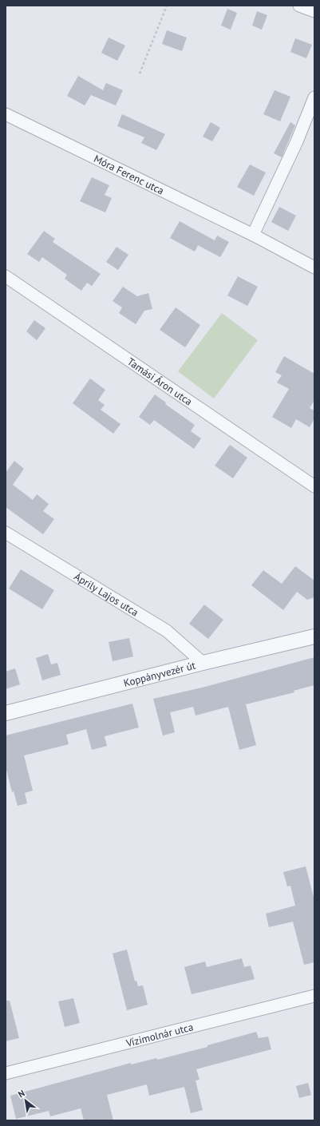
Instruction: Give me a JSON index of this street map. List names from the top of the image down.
{
  "streets": {
    "street": [
      "Móra Ferenc utca",
      "Tamási Áron utca",
      "Áprily Lajos utca",
      "Koppányvezér út",
      "Vízimolnár utca"
    ]
  },
  "crossings": [
    ["Áprily Lajos utca", "Koppányvezér út"]
  ],
  "north": "top left"
}
